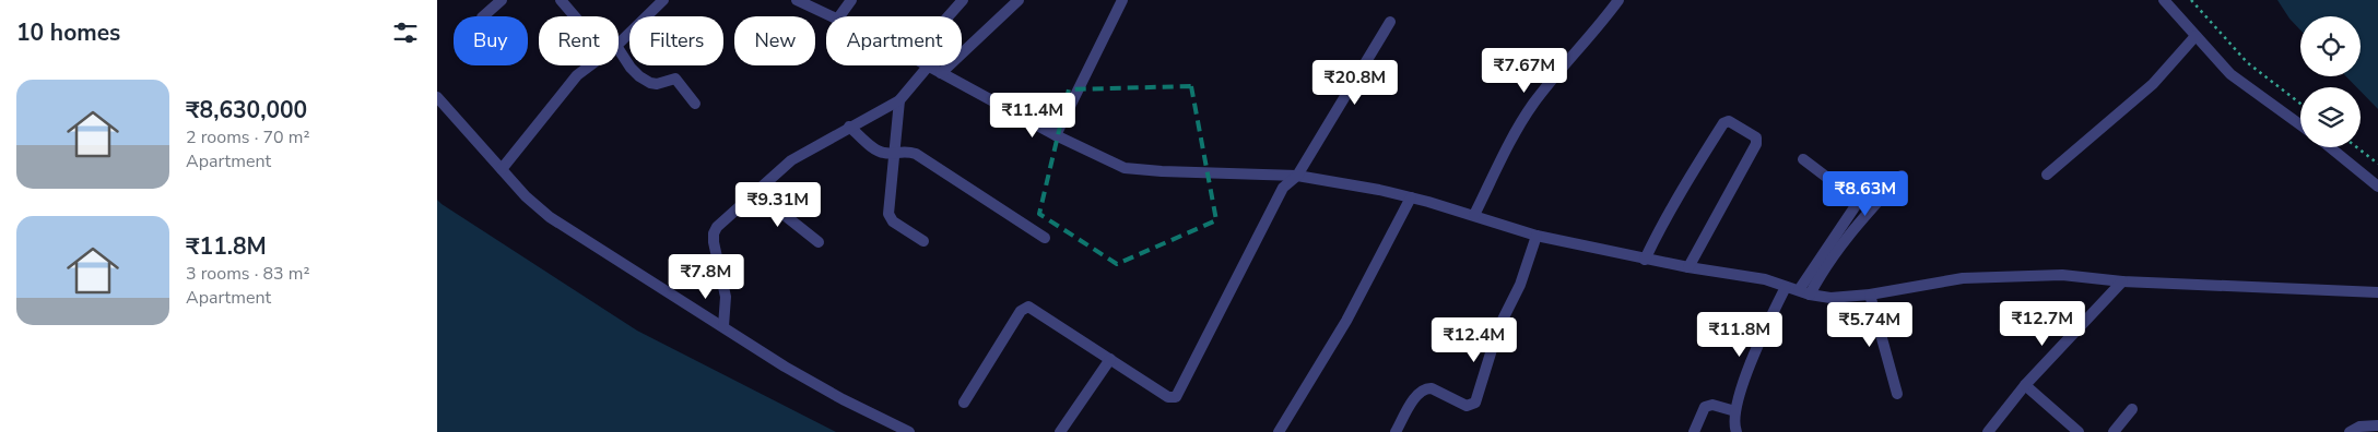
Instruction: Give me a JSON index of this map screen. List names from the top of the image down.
{
  "page": {
    "heading": "10 homes",
    "chip": [
      "Buy",
      "Rent",
      "Filters",
      "New",
      "Apartment"
    ],
    "price": [
      "₹7.67M",
      "₹20.8M",
      "₹11.4M",
      "₹8.63M",
      "₹9.31M",
      "₹7.8M",
      "₹12.7M",
      "₹5.74M",
      "₹11.8M",
      "₹12.4M"
    ],
    "list": [
      {
        "name": "₹8,630,000",
        "note": "2 rooms · 70 m² · Apartment"
      },
      {
        "name": "₹11.8M",
        "note": "3 rooms · 83 m² · Apartment"
      }
    ]
  }
}
